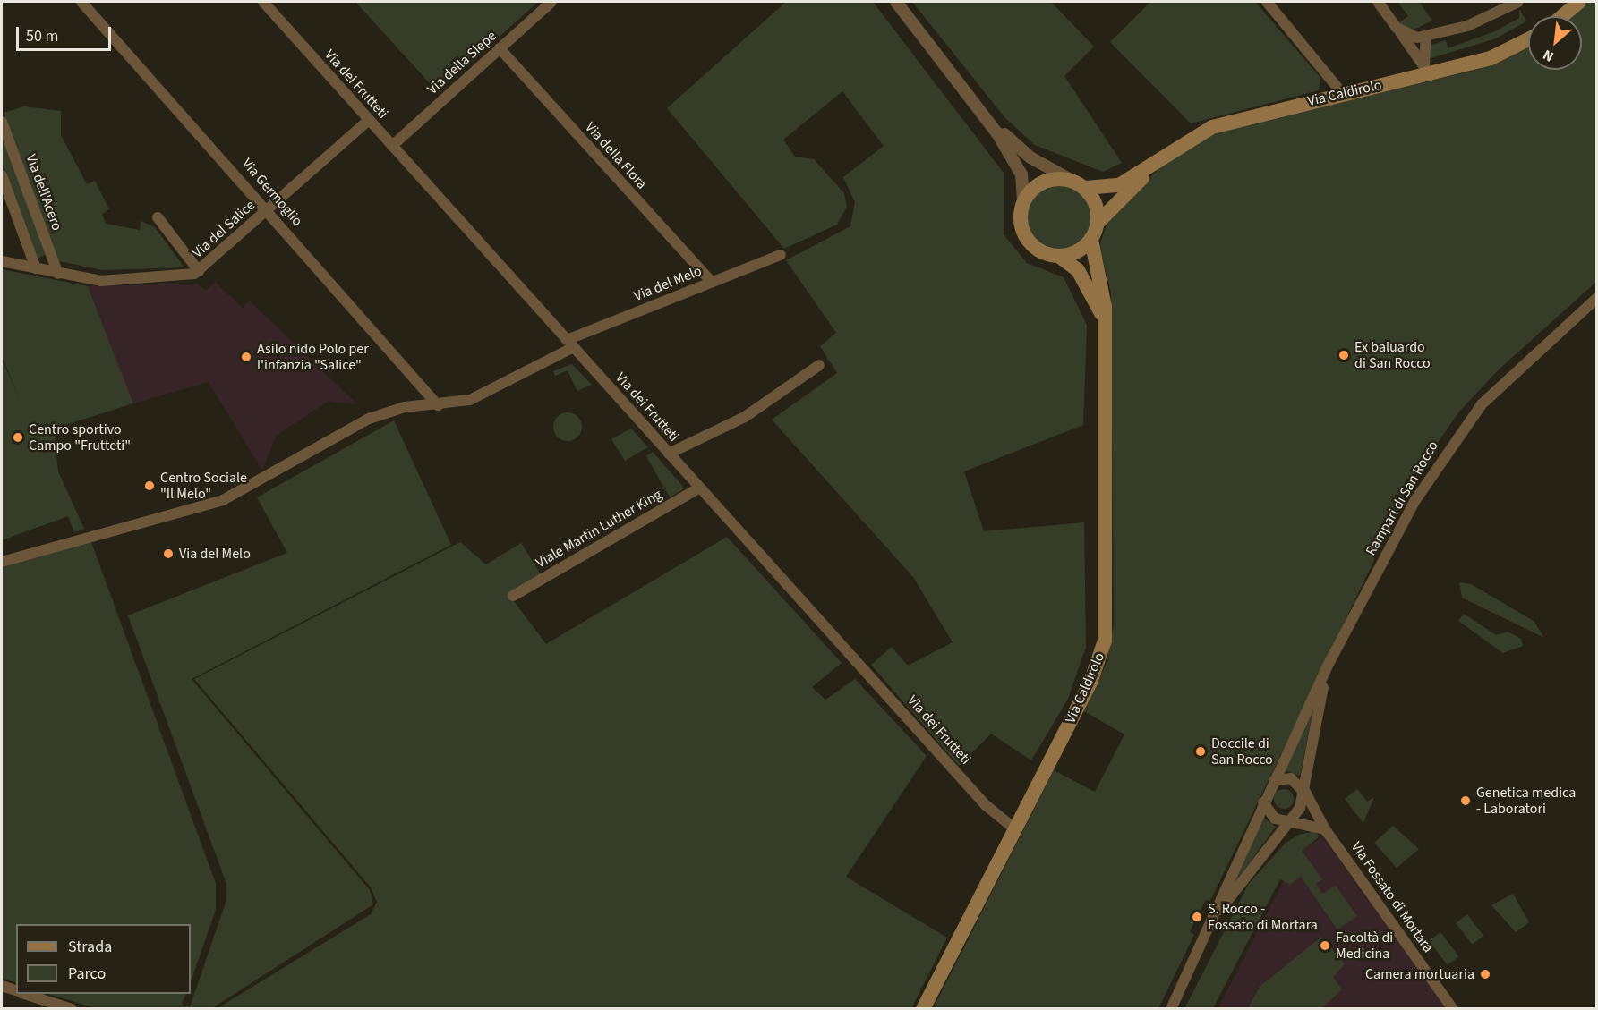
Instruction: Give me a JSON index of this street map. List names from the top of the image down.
{
  "streets": {
    "main road": ["Via Caldirolo"],
    "street": [
      "Via della Siepe",
      "Via dei Frutteti",
      "Via della Flora",
      "Via dell'Acero",
      "Via Germoglio",
      "Via del Salice",
      "Via del Melo",
      "Rampari di San Rocco",
      "Viale Martin Luther King",
      "Via Fossato di Mortara"
    ]
  },
  "crossings": [
    ["Via della Siepe", "Via dei Frutteti"],
    ["Via della Siepe", "Via della Flora"],
    ["Via dei Frutteti", "Via Caldirolo"],
    ["Via dei Frutteti", "Via del Salice"],
    ["Via dei Frutteti", "Via del Melo"],
    ["Via dei Frutteti", "Viale Martin Luther King"],
    ["Via della Flora", "Via del Melo"],
    ["Via dell'Acero", "Via del Salice"],
    ["Via Germoglio", "Via del Salice"],
    ["Via Germoglio", "Via del Melo"],
    ["Rampari di San Rocco", "Via Fossato di Mortara"]
  ],
  "places": [
    "Ex baluardo di San Rocco",
    "Asilo nido Polo per l'infanzia \"Salice\"",
    "Centro sportivo Campo \"Frutteti\"",
    "Centro Sociale \"Il Melo\"",
    "Via del Melo",
    "Doccile di San Rocco",
    "Genetica medica - Laboratori",
    "S. Rocco - Fossato di Mortara",
    "Facoltà di Medicina",
    "Camera mortuaria"
  ],
  "legend": ["Strada", "Parco"],
  "scale_bar": "50 m",
  "north": "bottom left"
}
